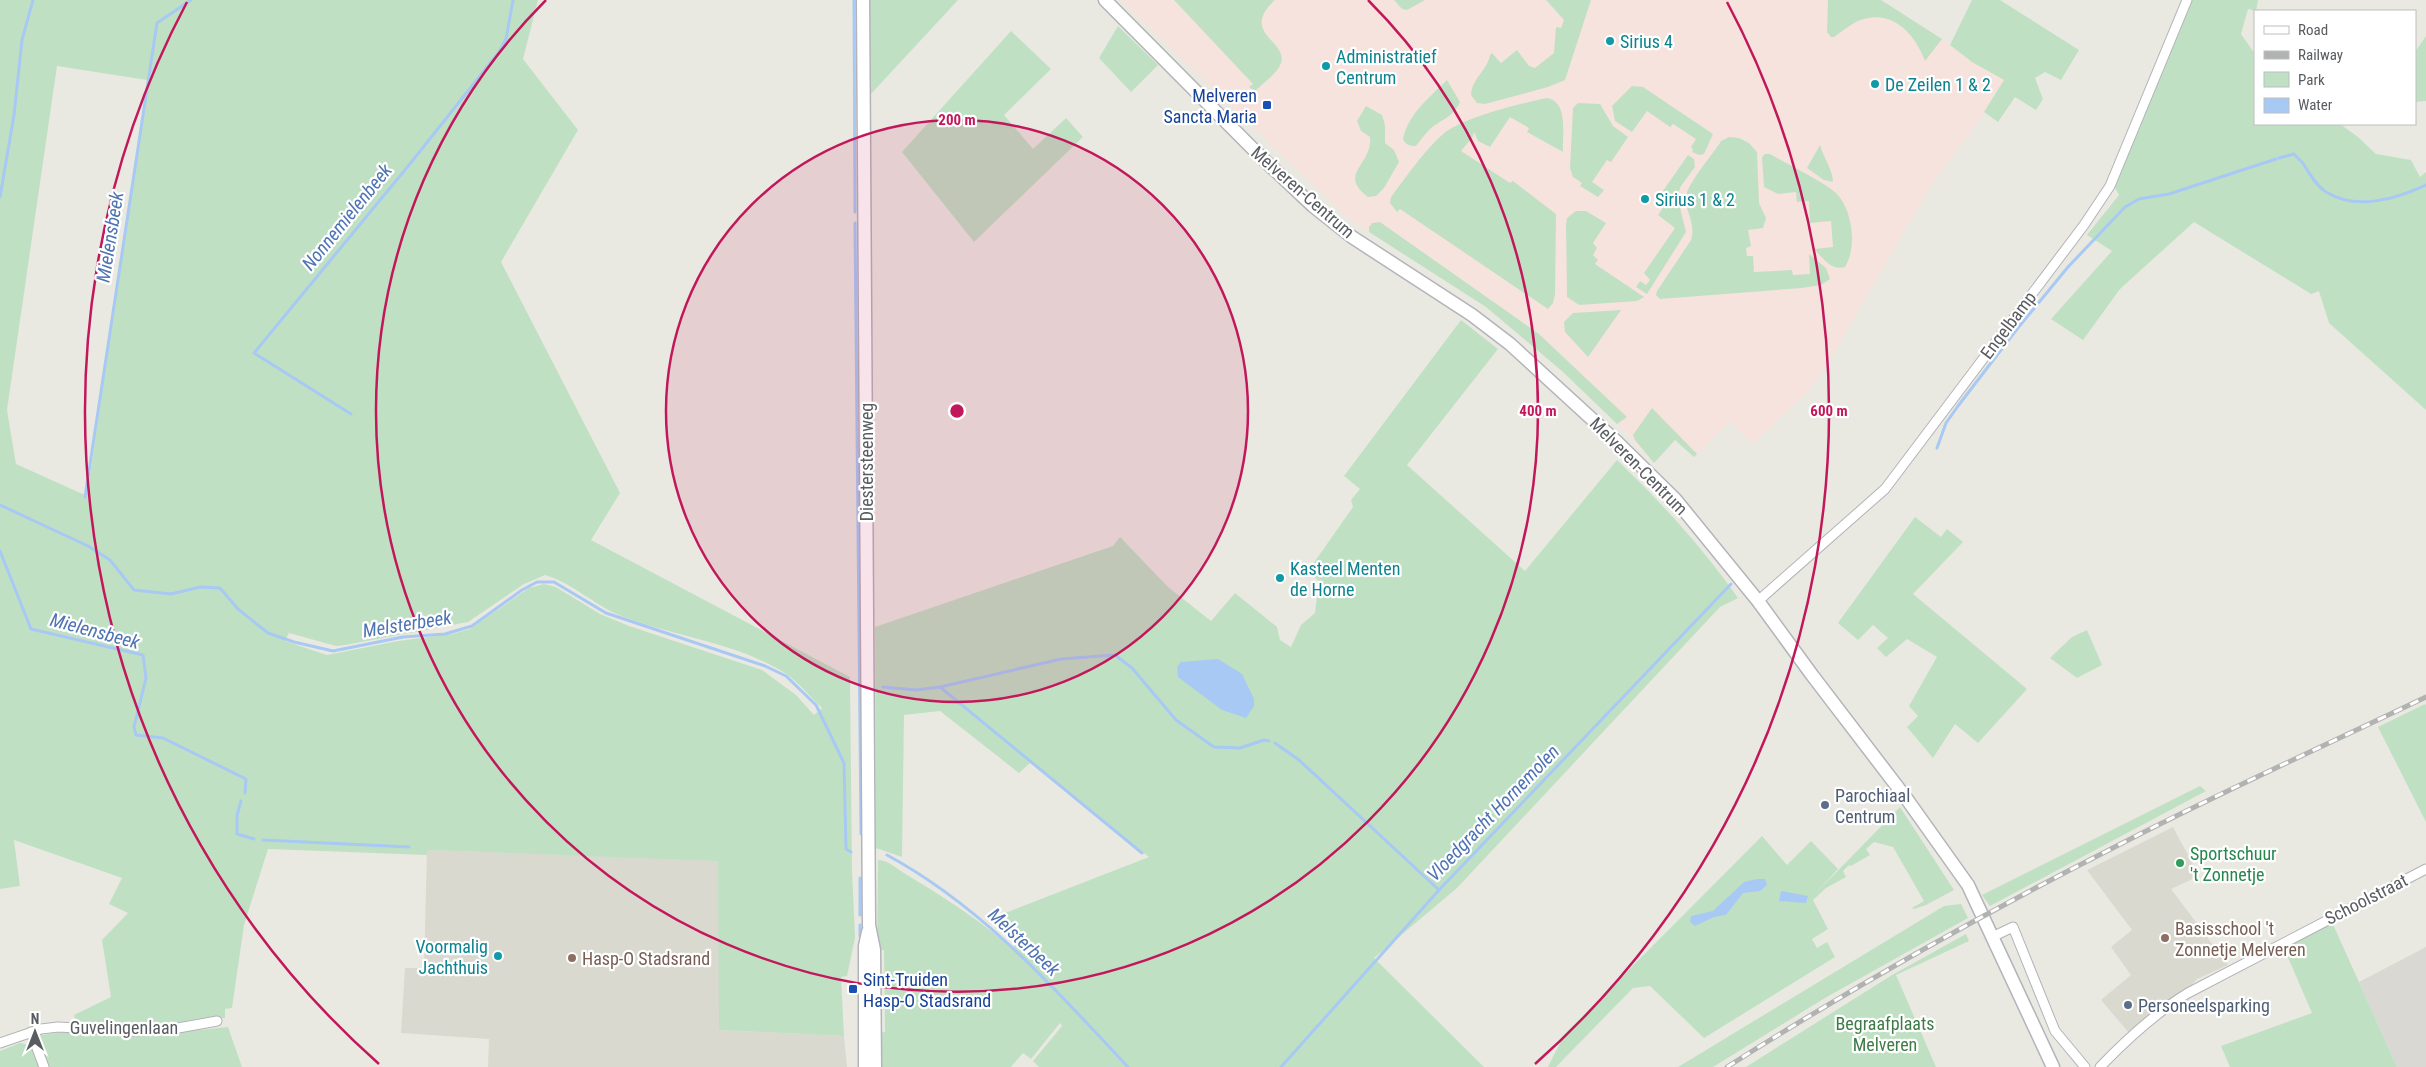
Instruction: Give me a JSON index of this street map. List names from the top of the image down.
{
  "streets": {
    "main road": ["Melveren-Centrum", "Diestersteenweg"],
    "street": ["Engelbamp", "Schoolstraat", "Guvelingenlaan"]
  },
  "crossings": [
    ["Melveren-Centrum", "Engelbamp"]
  ],
  "water": [
    "Nonnemielenbeek",
    "Mielensbeek",
    "Melsterbeek",
    "Vloedgracht Hornemolen"
  ],
  "parks": ["Begraafplaats Melveren"],
  "places": {
    "other": [
      "Sirius 4",
      "Administratief Centrum",
      "De Zeilen 1 & 2",
      "Sirius 1 & 2",
      "Kasteel Menten de Horne",
      "Parochiaal Centrum",
      "Sportschuur 't Zonnetje",
      "Basisschool 't Zonnetje Melveren",
      "Voormalig Jachthuis",
      "Hasp-O Stadsrand",
      "Personeelsparking"
    ],
    "transit": ["Melveren Sancta Maria", "Sint-Truiden Hasp-O Stadsrand"]
  },
  "legend": [
    "Road",
    "Railway",
    "Park",
    "Water"
  ],
  "north": "top",
  "rings": ["200 m", "400 m", "600 m"]
}
